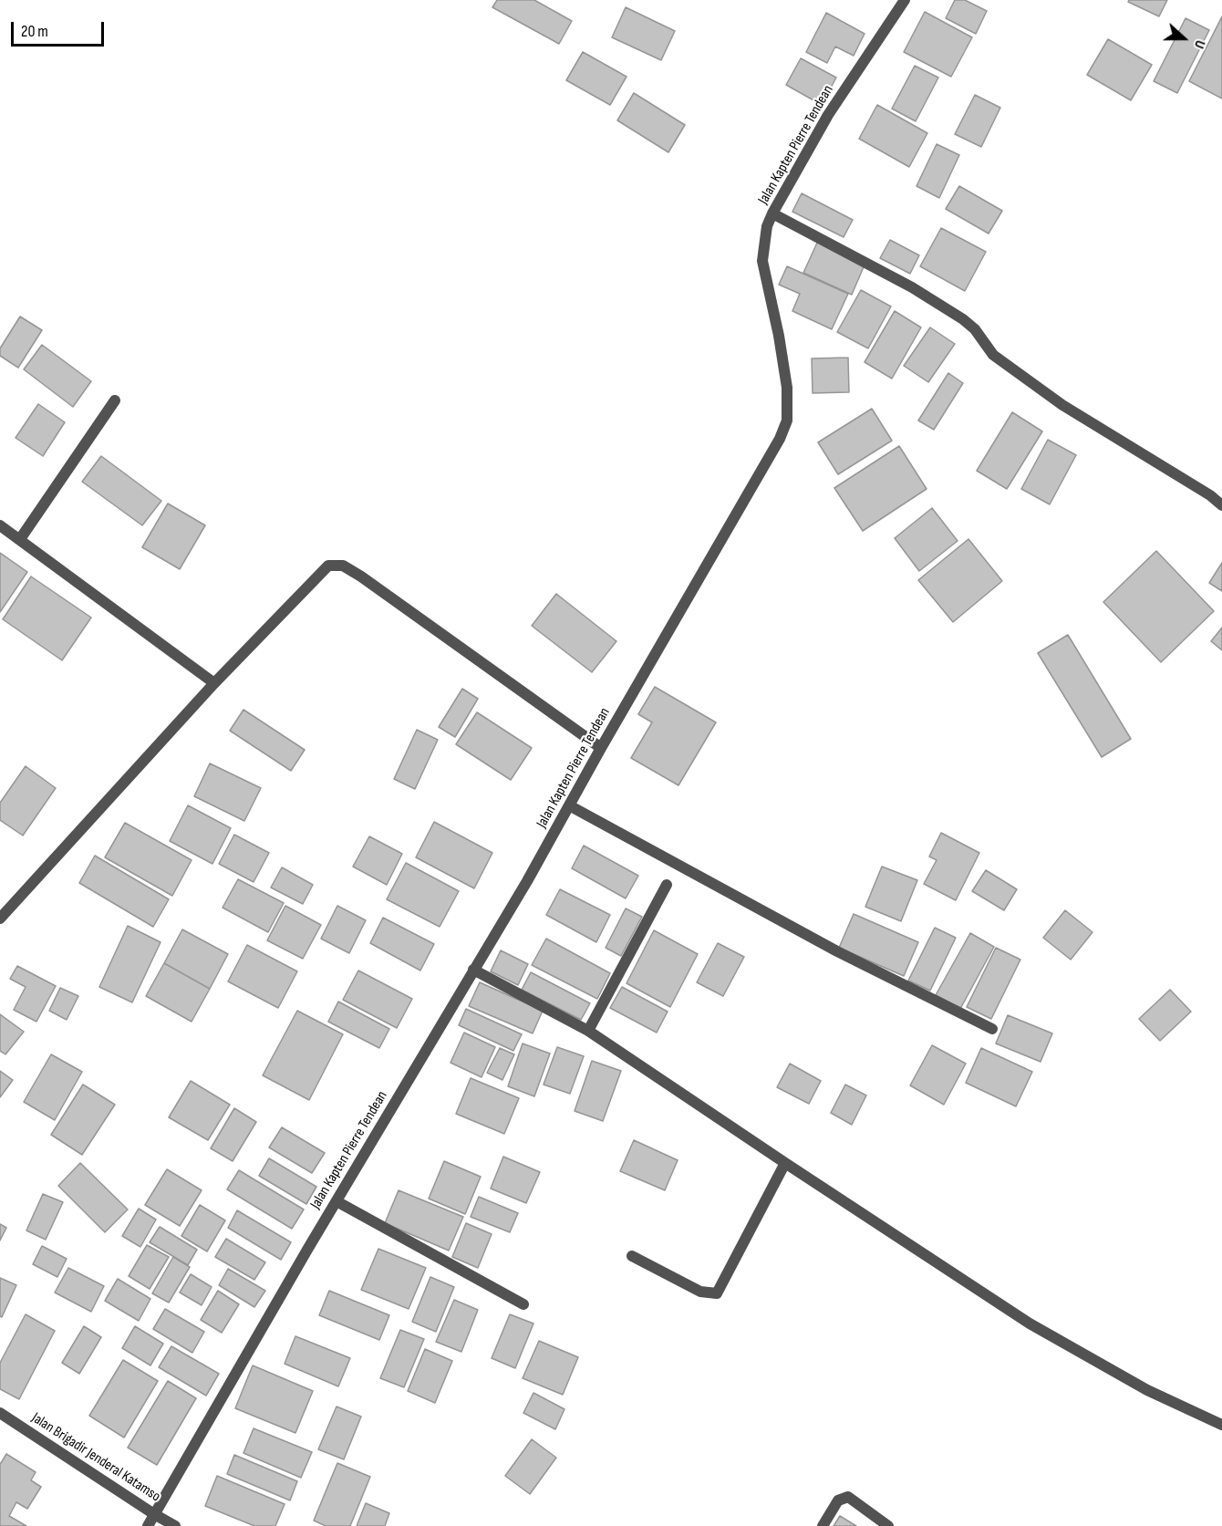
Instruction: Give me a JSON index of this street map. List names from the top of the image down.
{
  "streets": {
    "street": ["Jalan Kapten Pierre Tendean", "Jalan Brigadir Jenderal Katamso"]
  },
  "crossings": [
    ["Jalan Kapten Pierre Tendean", "Jalan Brigadir Jenderal Katamso"]
  ],
  "scale_bar": "20 m",
  "north": "right"
}
